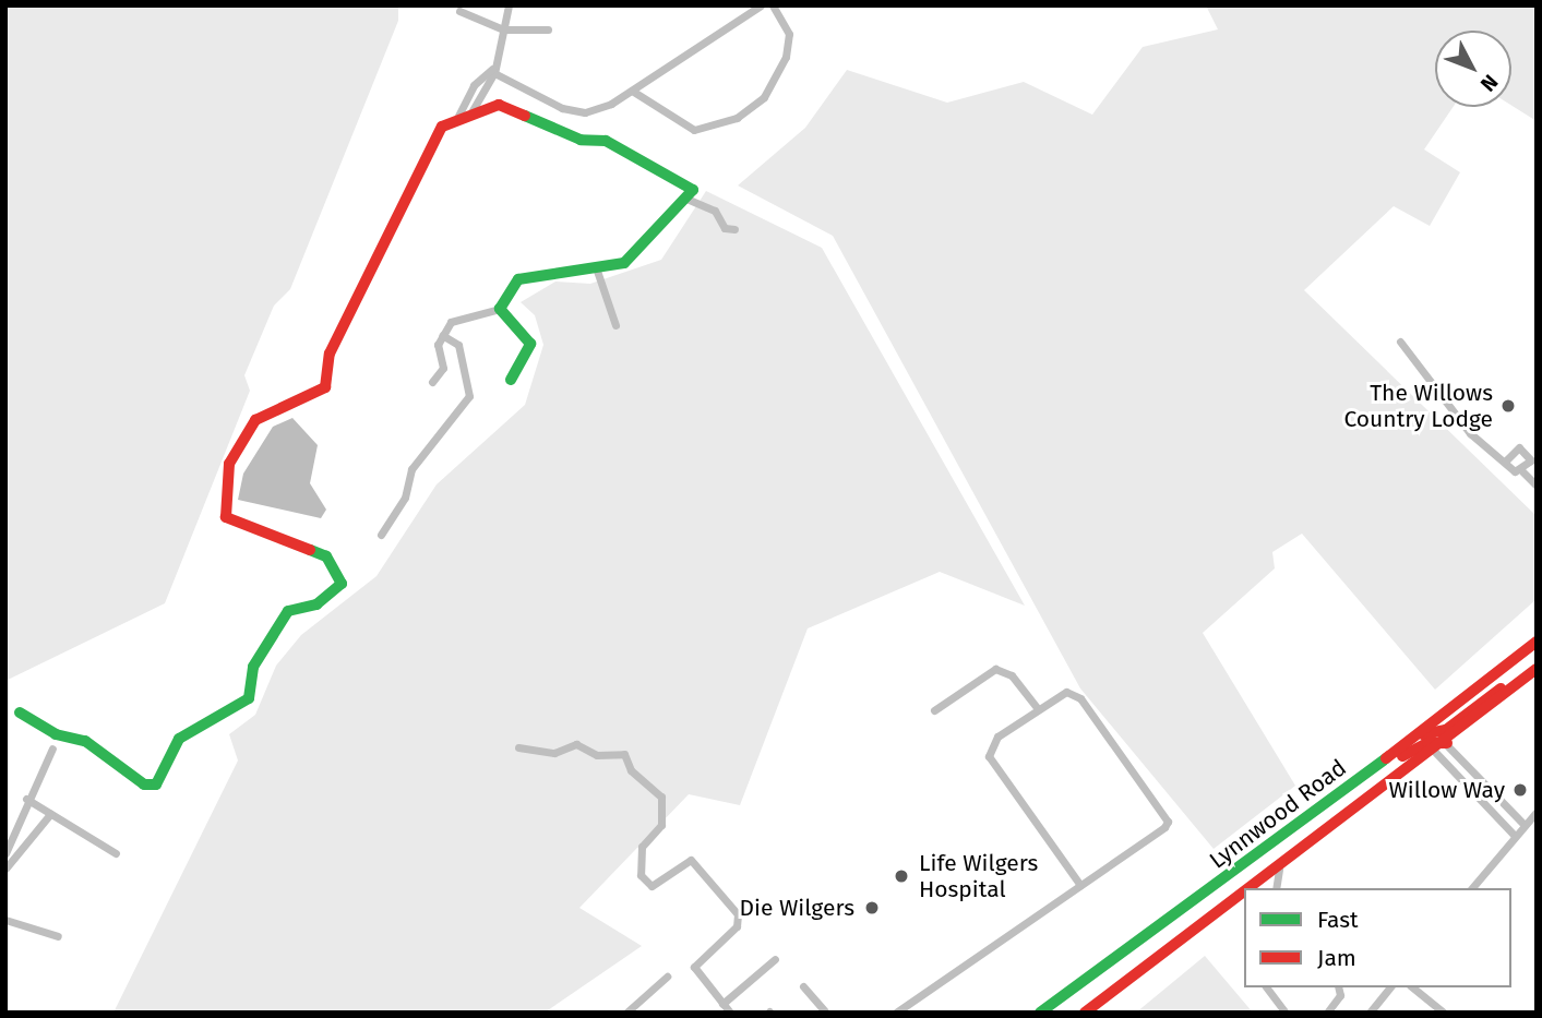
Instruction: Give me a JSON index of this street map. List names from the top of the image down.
{
  "streets": {
    "street": ["Lynnwood Road"]
  },
  "places": [
    "The Willows Country Lodge",
    "Willow Way",
    "Life Wilgers Hospital",
    "Die Wilgers"
  ],
  "legend": ["Fast", "Jam"],
  "north": "bottom right"
}
